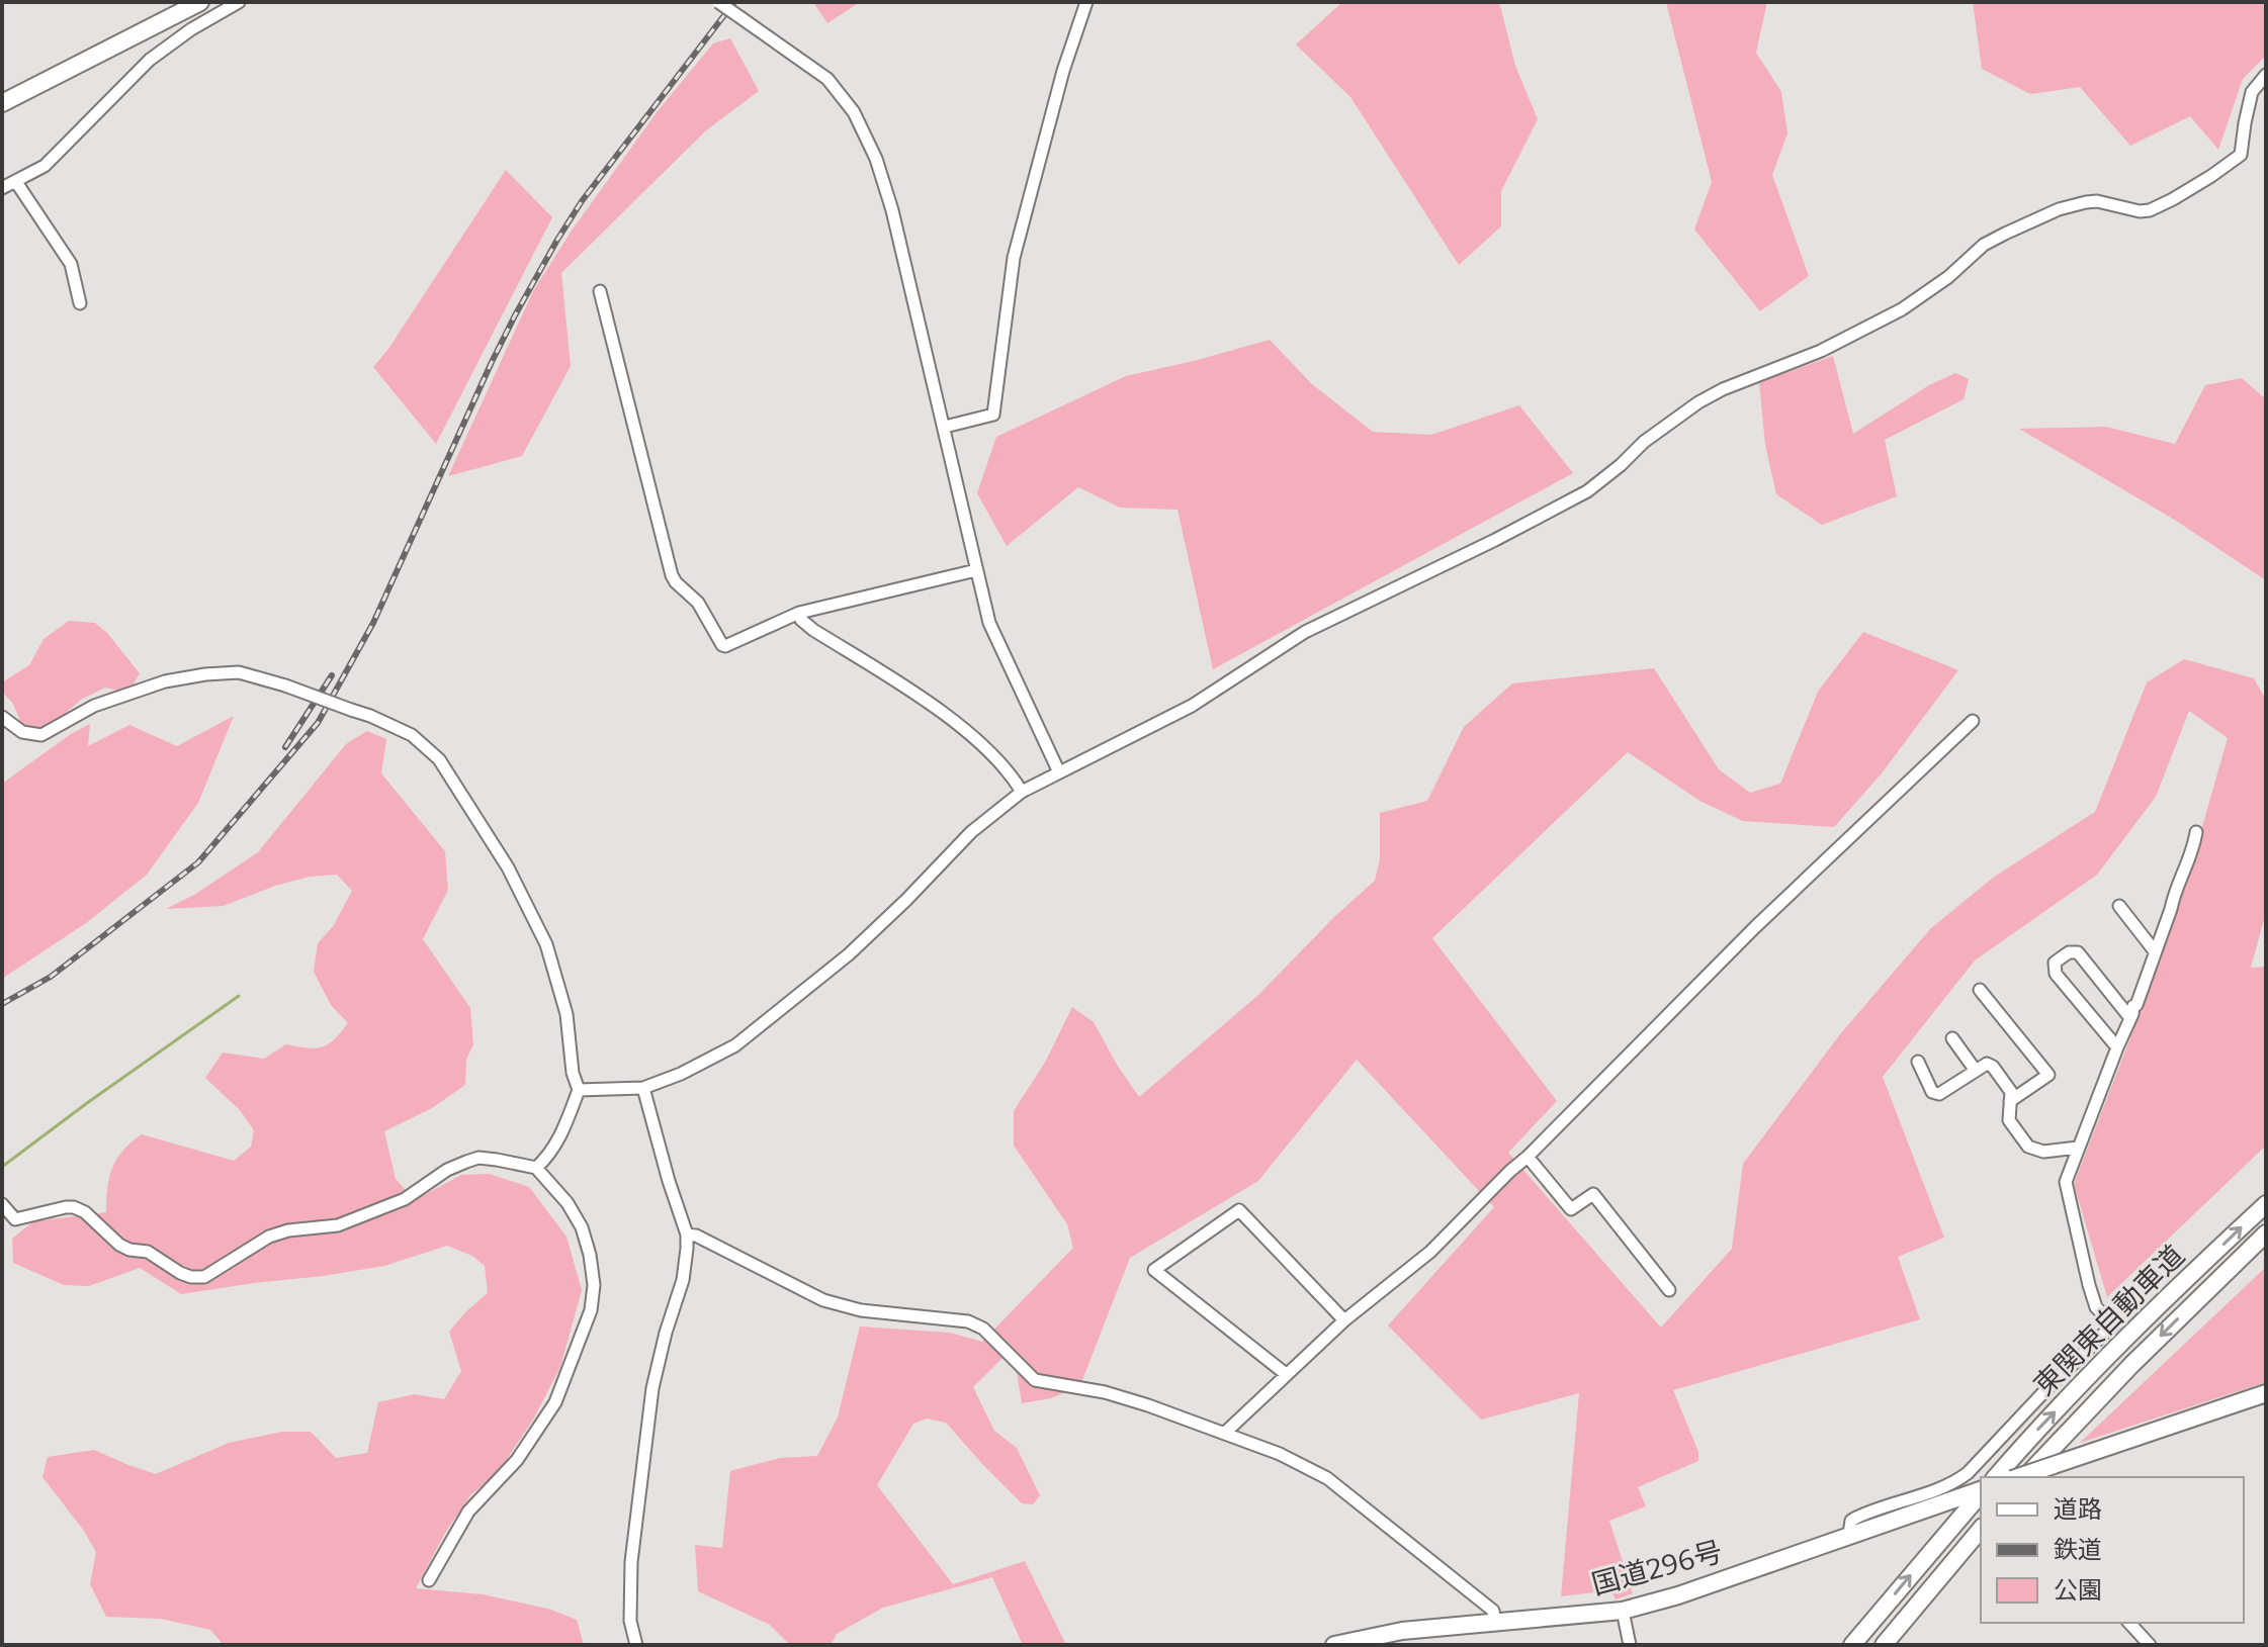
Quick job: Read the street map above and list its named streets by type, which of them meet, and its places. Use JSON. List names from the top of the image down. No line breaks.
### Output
{"streets":{"highway":["東関東自動車道","国道296号"]},"legend":["道路","鉄道","公園"]}
